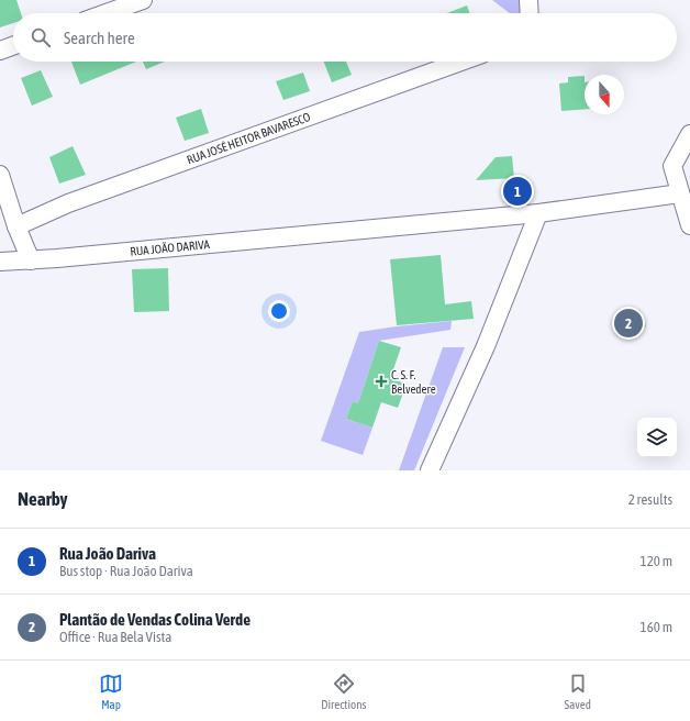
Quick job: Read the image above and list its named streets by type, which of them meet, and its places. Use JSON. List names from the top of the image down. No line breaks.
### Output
{"streets":{"street":["RUA JOSÉ HEITOR BAVARESCO","RUA JOÃO DARIVA"]},"places":{"health":["C. S. F. Belvedere"]},"north":"bottom","page":{"search":"Search here","pins":["1","2"],"heading":["Nearby","2 results"],"list":[{"mark":"1","name":"Rua João Dariva","note":"Bus stop · Rua João Dariva","value":"120 m"},{"mark":"2","name":"Plantão de Vendas Colina Verde","note":"Office · Rua Bela Vista","value":"160 m"}],"nav":["Map","Directions","Saved"]}}
